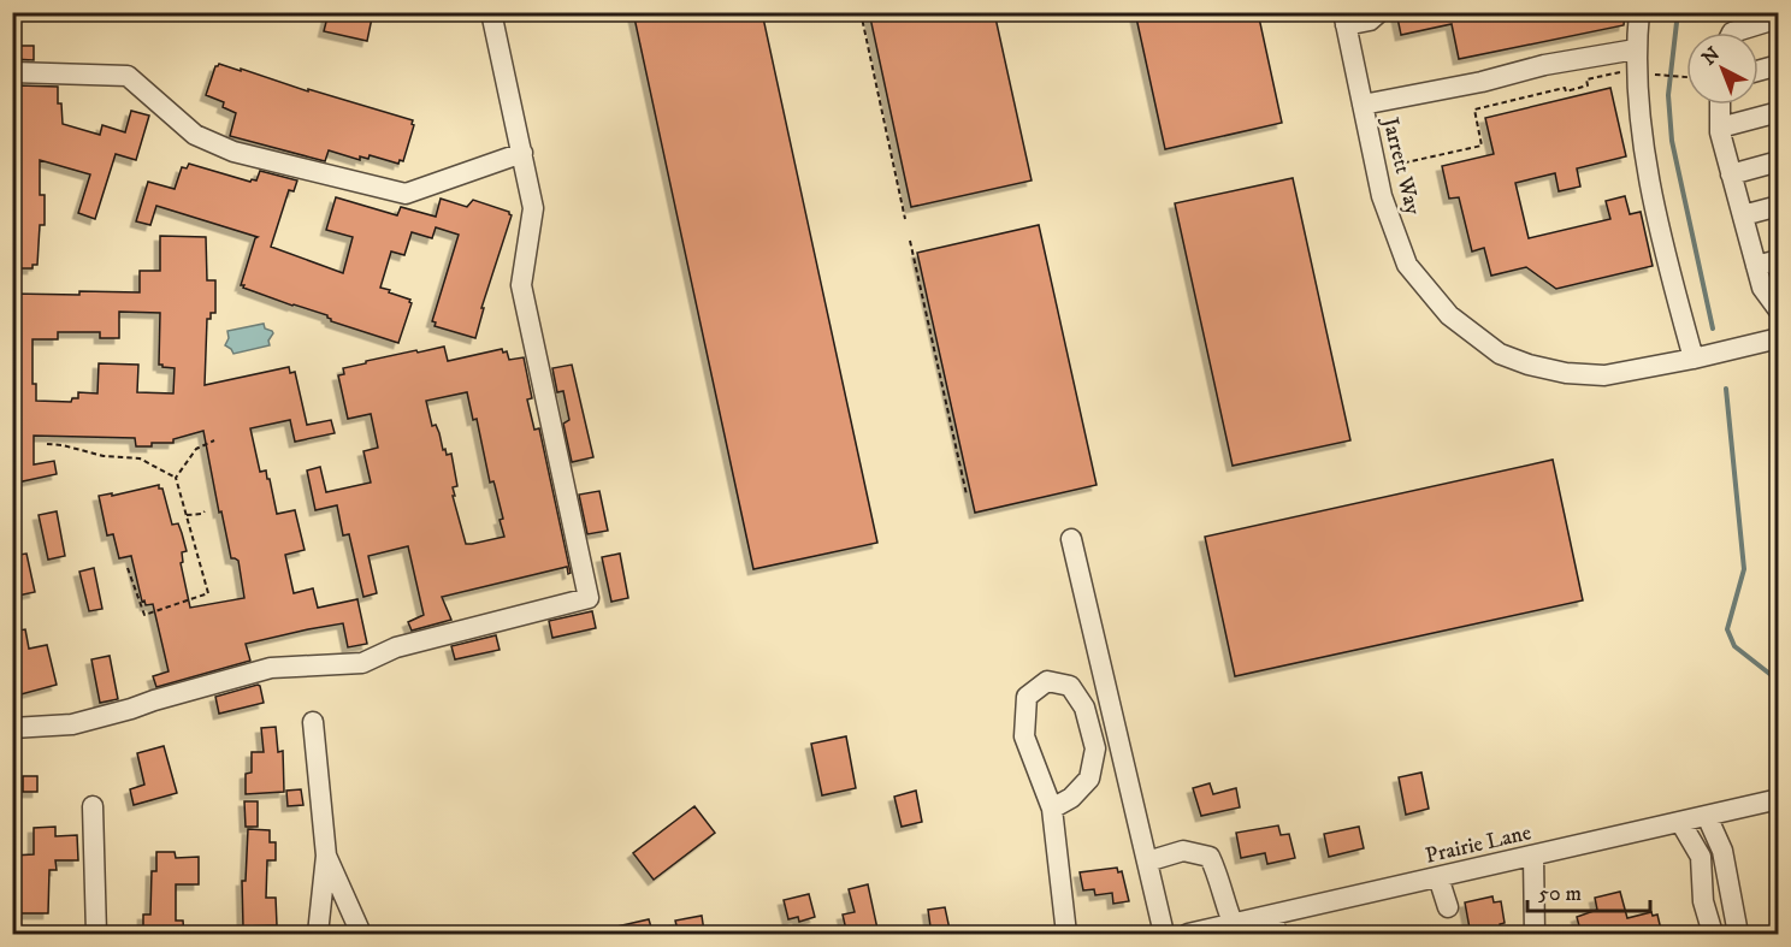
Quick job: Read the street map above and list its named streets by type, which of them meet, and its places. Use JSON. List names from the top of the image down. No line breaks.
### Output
{"streets":{"street":["Jarrett Way","Prairie Lane"]},"scale_bar":"50 m","north":"top left"}
